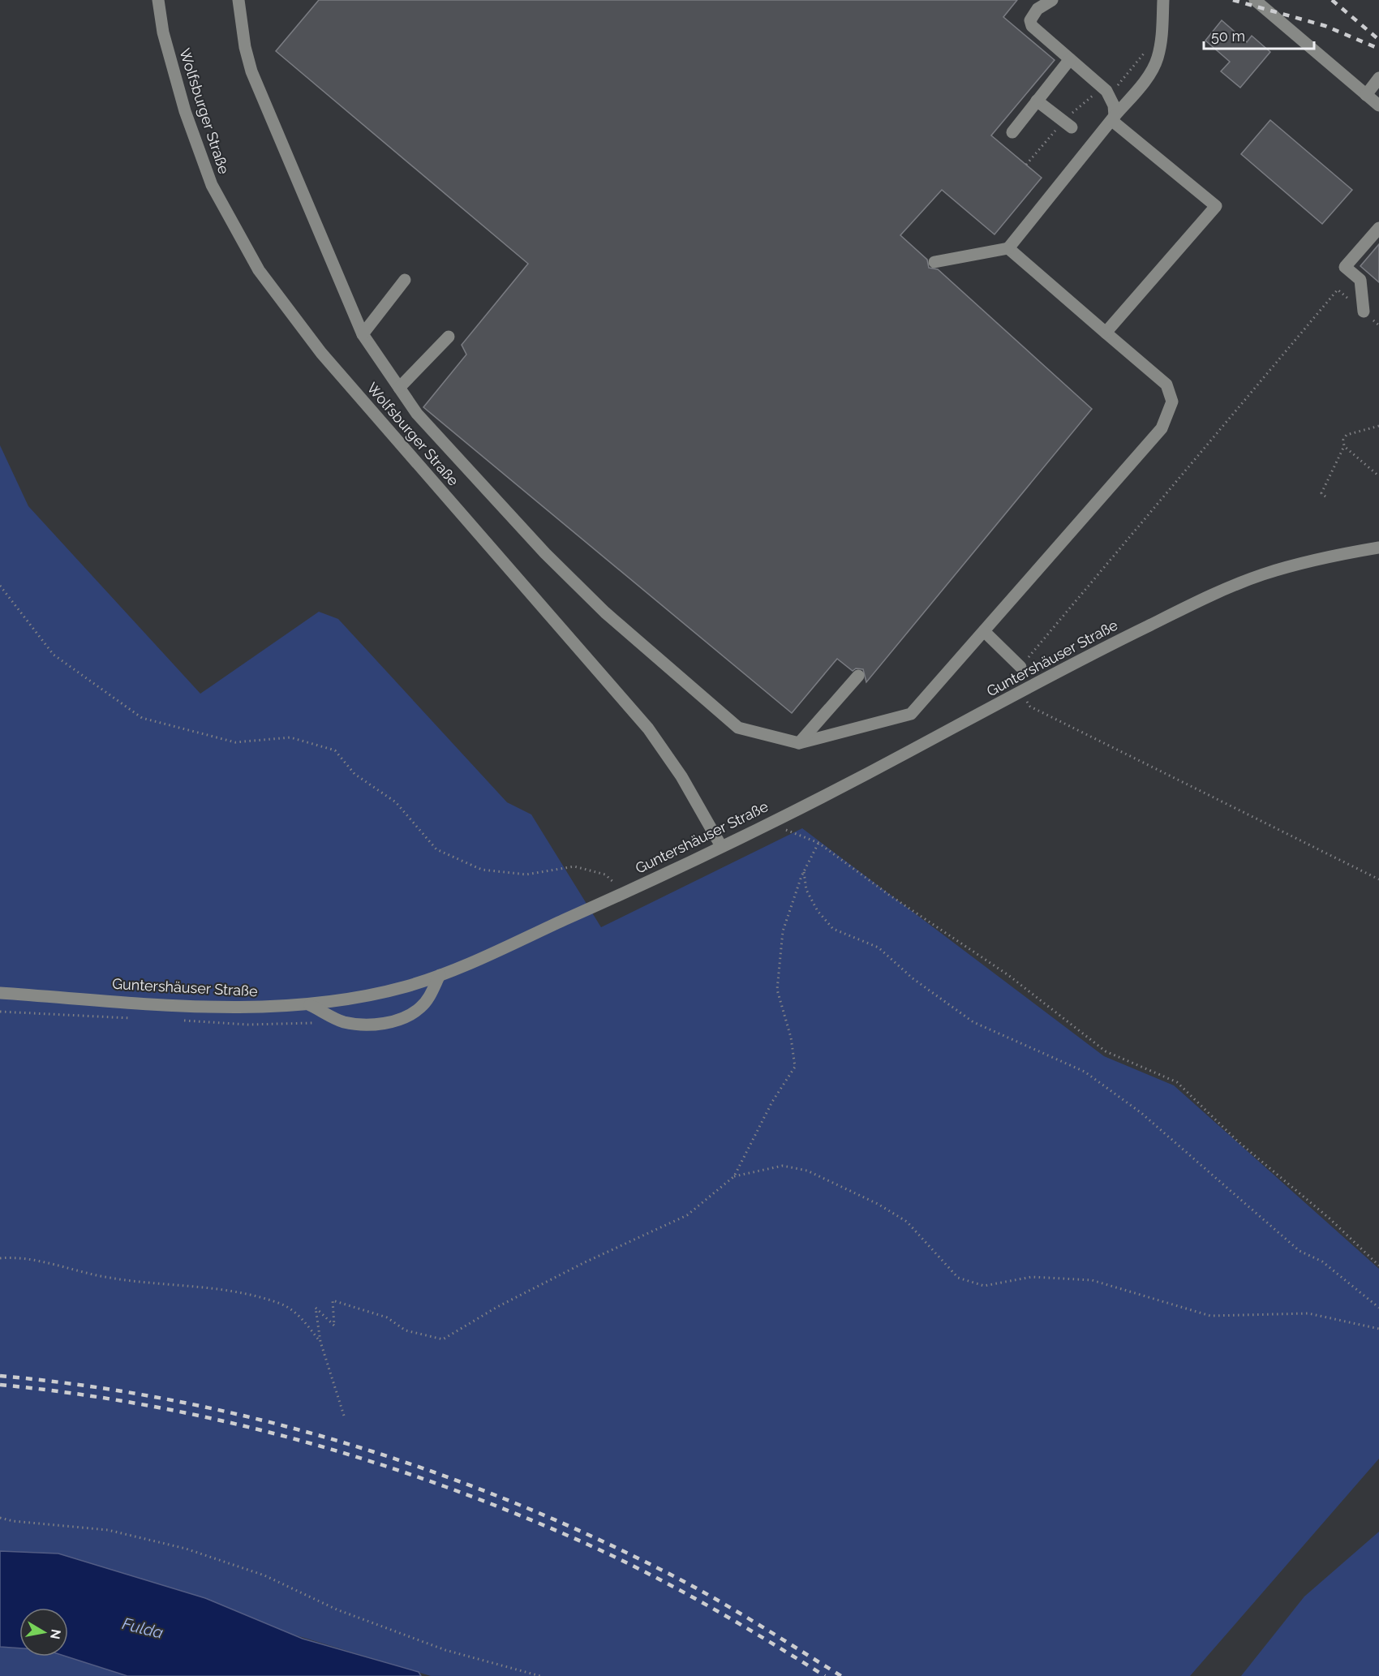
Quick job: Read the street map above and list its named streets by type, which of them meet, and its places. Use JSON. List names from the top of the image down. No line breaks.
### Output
{"streets":{"street":["Wolfsburger Straße","Guntershäuser Straße"]},"crossings":[["Wolfsburger Straße","Guntershäuser Straße"]],"water":["Fulda"],"scale_bar":"50 m","north":"right"}
